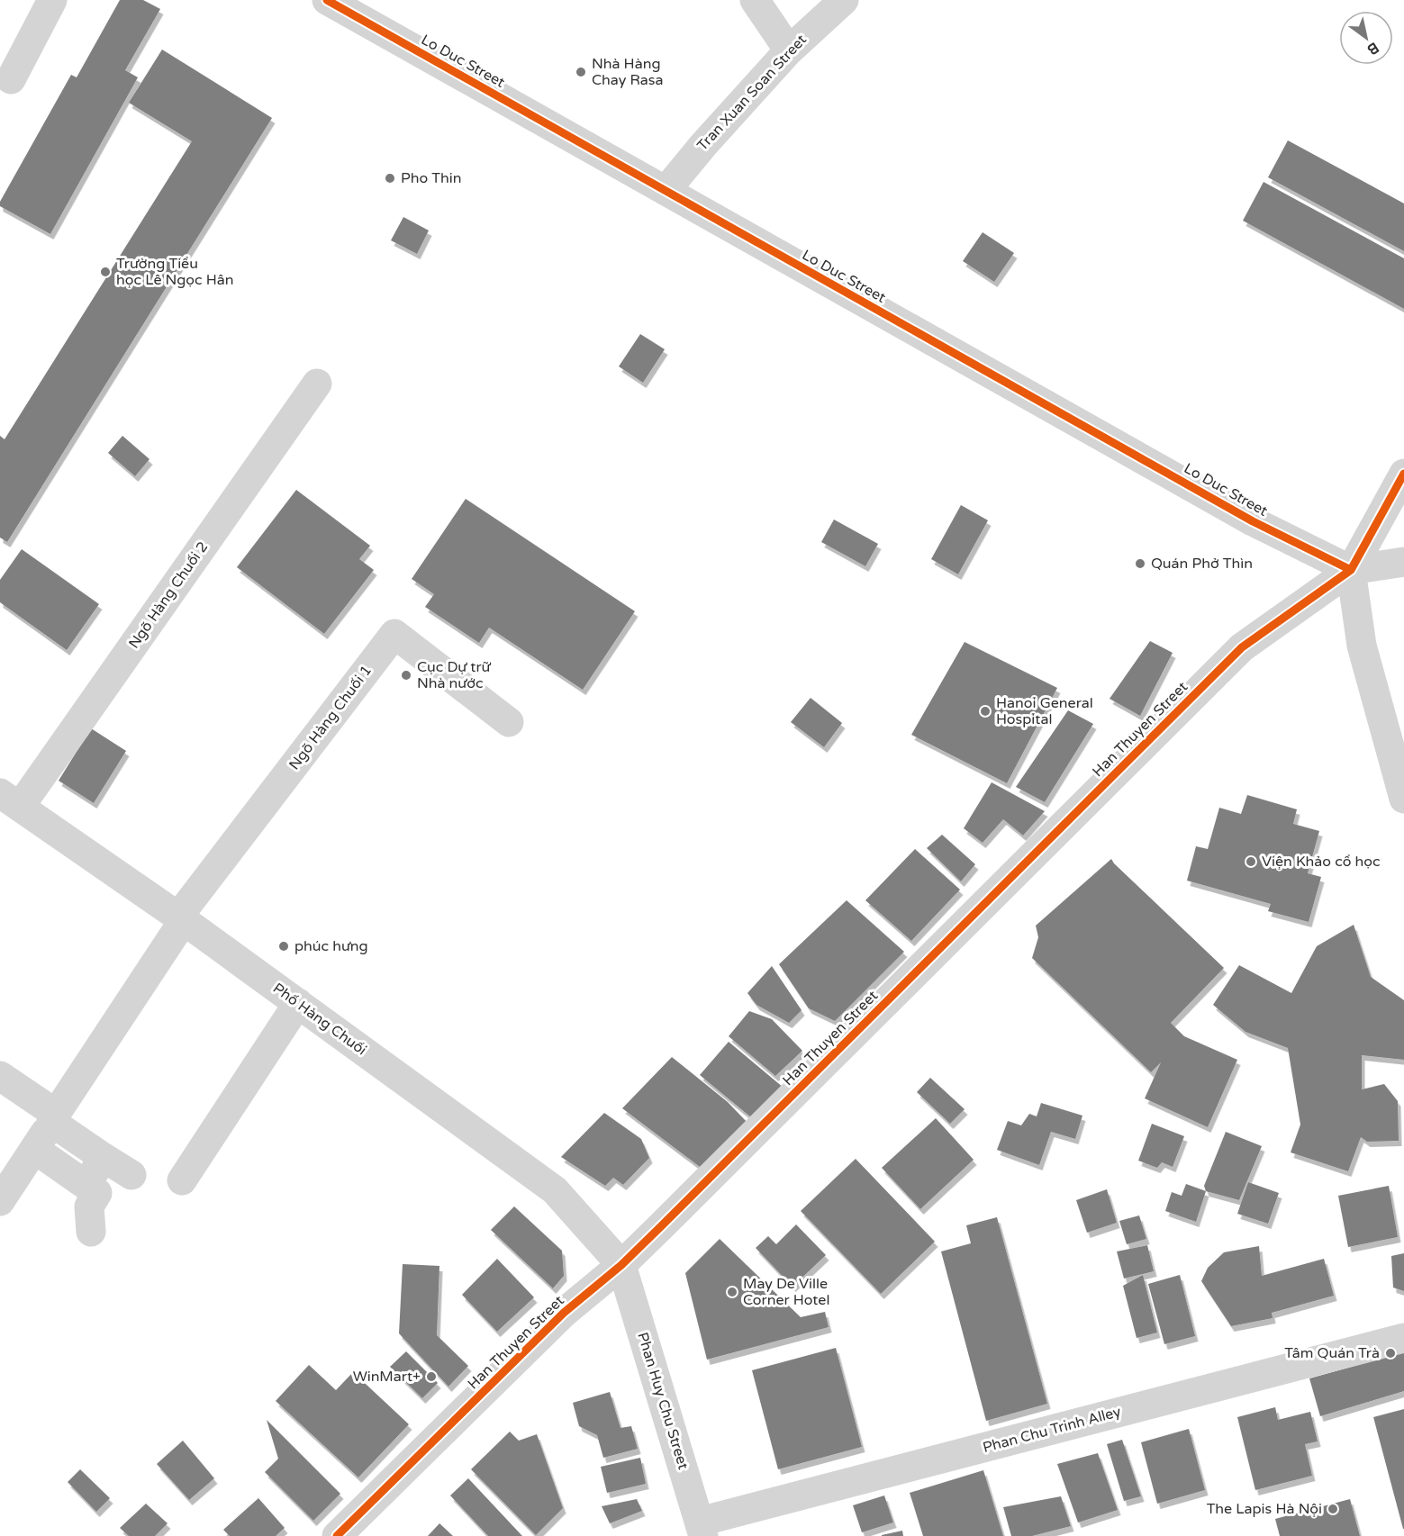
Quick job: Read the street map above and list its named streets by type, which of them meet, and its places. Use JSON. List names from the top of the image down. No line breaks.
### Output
{"streets":{"street":["Lo Duc Street","Tran Xuan Soan Street","Ngõ Hàng Chuối 2","Ngõ Hàng Chuối 1","Han Thuyen Street","Phố Hàng Chuối","Phan Huy Chu Street","Phan Chu Trinh Alley"]},"crossings":[["Lo Duc Street","Tran Xuan Soan Street"],["Lo Duc Street","Han Thuyen Street"],["Ngõ Hàng Chuối 2","Phố Hàng Chuối"],["Ngõ Hàng Chuối 1","Phố Hàng Chuối"],["Han Thuyen Street","Phố Hàng Chuối"],["Han Thuyen Street","Phan Huy Chu Street"],["Phố Hàng Chuối","Phan Huy Chu Street"],["Phan Huy Chu Street","Phan Chu Trinh Alley"]],"places":["Nhà Hàng Chay Rasa","Pho Thin","Trường Tiểu học Lê Ngọc Hân","Quán Phở Thìn","Cục Dự trữ Nhà nước","Hanoi General Hospital","Viện Khảo cổ học","phúc hưng","May De Ville Corner Hotel","Tâm Quán Trà","WinMart+","The Lapis Hà Nội"],"north":"bottom right"}
